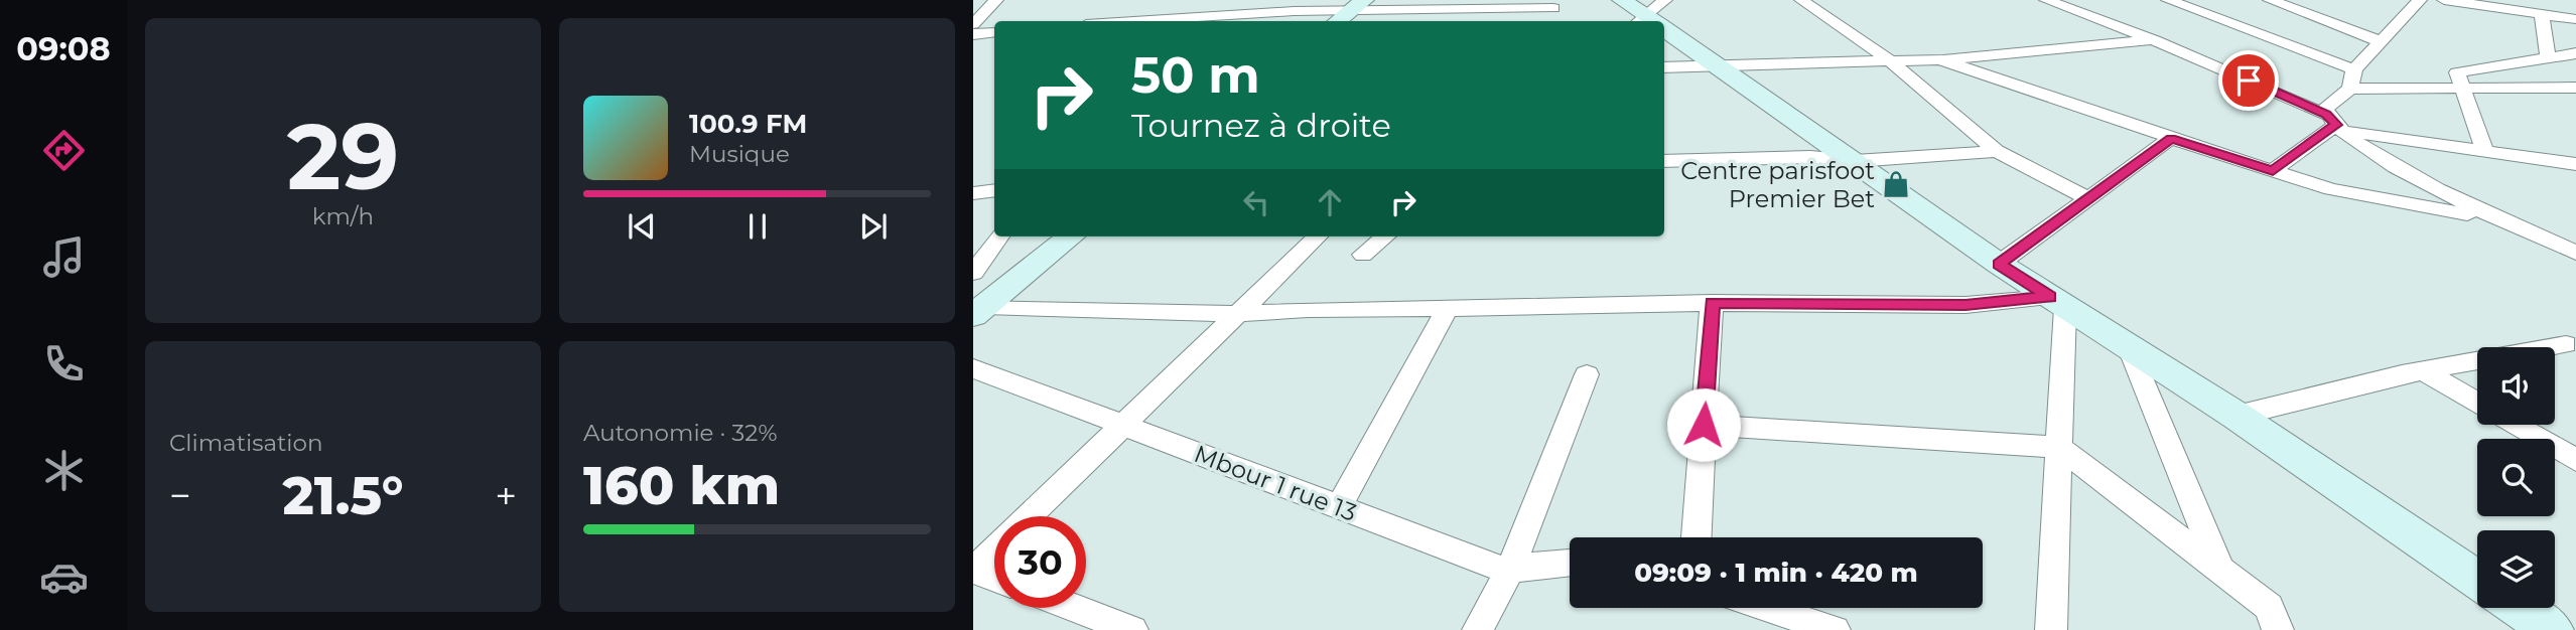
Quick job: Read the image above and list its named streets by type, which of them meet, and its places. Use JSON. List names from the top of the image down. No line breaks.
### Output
{"streets":{"street":["Mbour 1 rue 13"]},"places":{"shop":["Centre parisfoot Premier Bet"]},"page":{"tabs":"09:08","tile":[["29","km/h"],"Climatisation",["Autonomie · 32%","160 km"]],"turn":["50 m","Tournez à droite"],"song":["100.9 FM","Musique"],"heat":["−","21.5°","+"],"limit":"30","trip":"09:09 · 1 min · 420 m"}}
